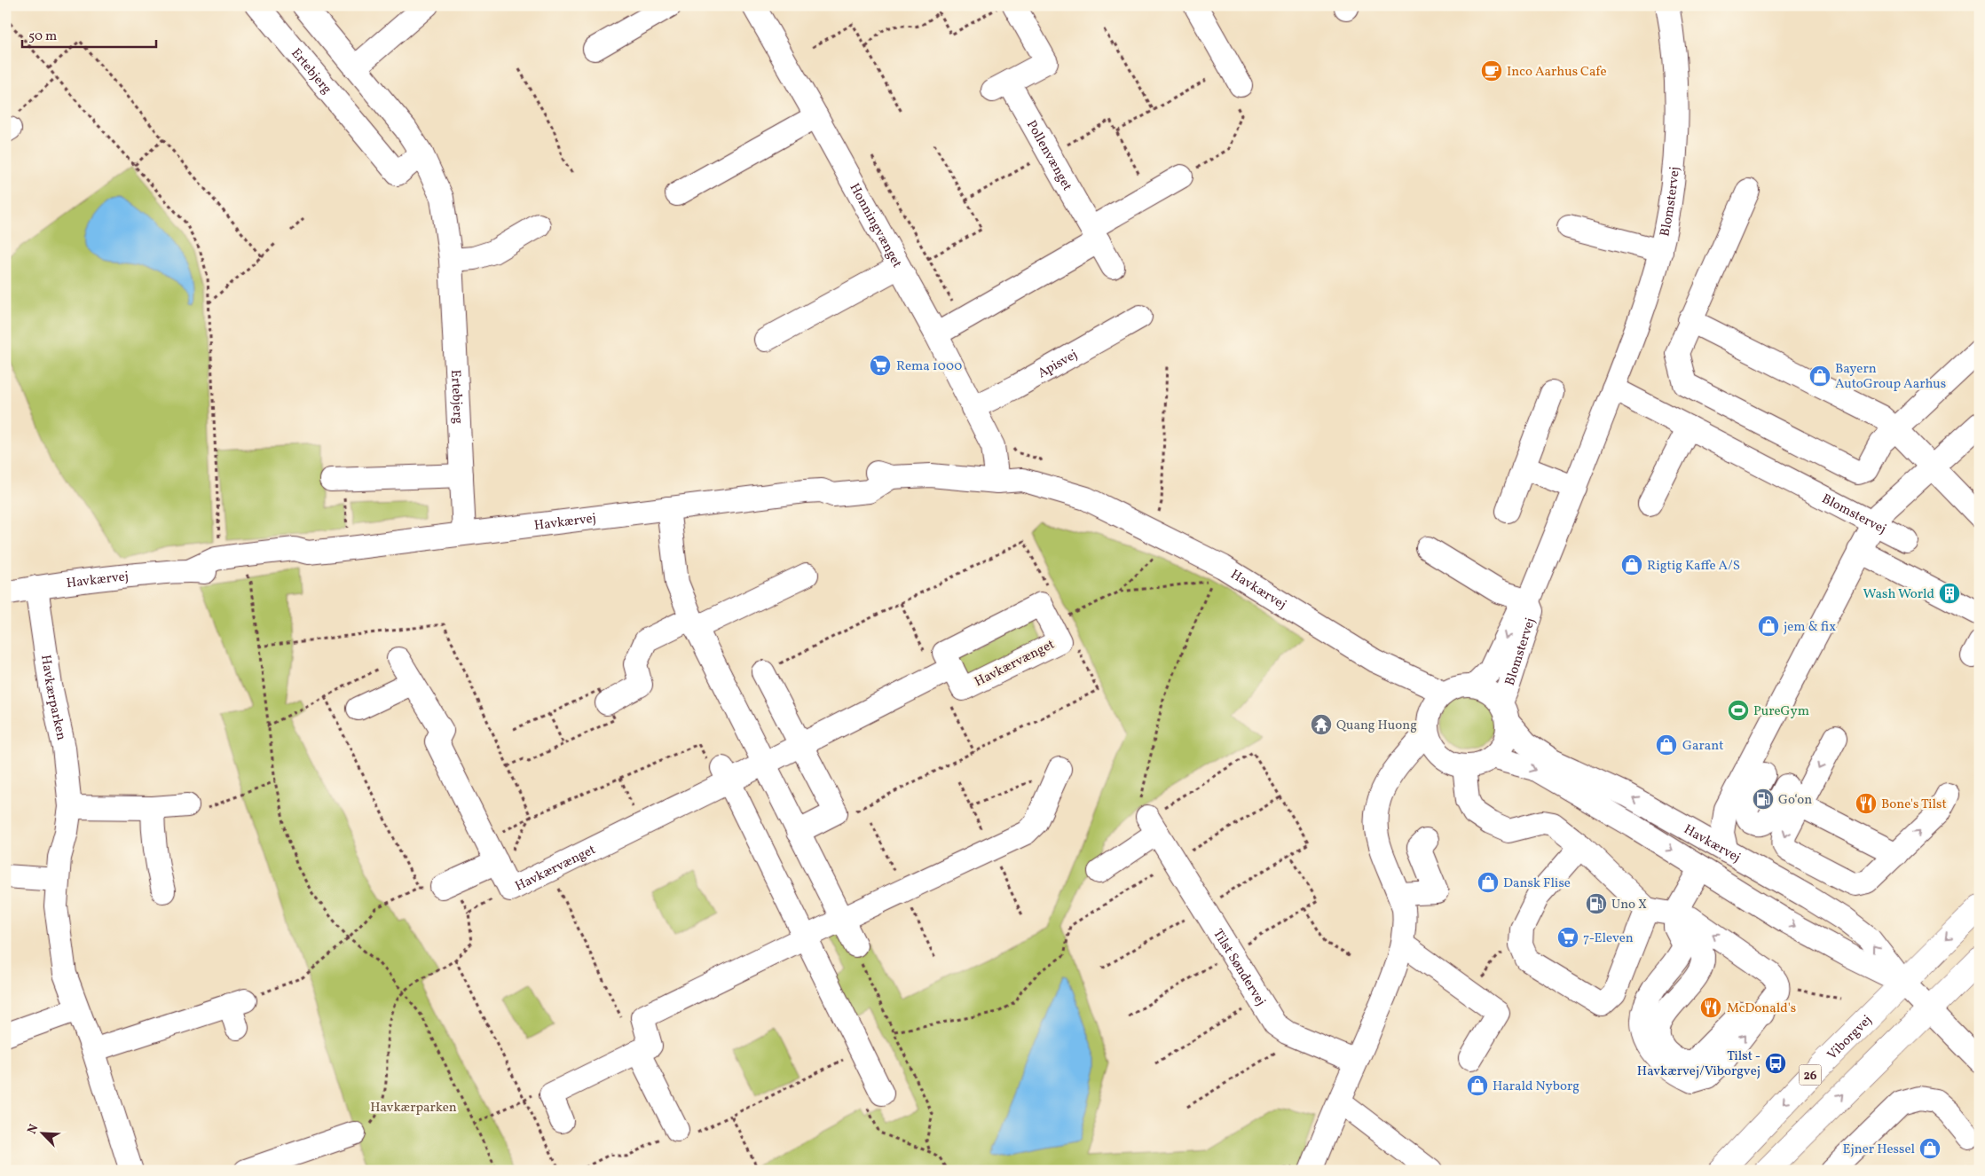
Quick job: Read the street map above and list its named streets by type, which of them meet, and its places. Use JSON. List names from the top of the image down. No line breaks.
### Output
{"streets":{"main road":["Viborgvej","26"],"street":["Ertebjerg","Pollenvænget","Blomstervej","Honningvænget","Apisvej","Havkærvej","Havkærvænget","Havkærparken","Tilst Søndervej"]},"crossings":[["Ertebjerg","Havkærvej"],["Blomstervej","Havkærvej"],["Honningvænget","Apisvej"],["Honningvænget","Havkærvej"],["Havkærvej","Havkærparken"],["Havkærvej","Viborgvej"]],"parks":["Havkærparken"],"places":{"cafe":["Inco Aarhus Cafe"],"supermarket":["Rema 1000","7-Eleven"],"shop":["Bayern AutoGroup Aarhus","Rigtig Kaffe A/S","jem & fix","Garant","Dansk Flise","Harald Nyborg","Ejner Hessel"],"building":["Wash World"],"sports":["PureGym"],"temple":["Quang Huong"],"fuel station":["Go‘on","Uno X"],"restaurant":["Bone's Tilst","McDonald's"],"bus stop":["Tilst - Havkærvej/Viborgvej"]},"scale_bar":"50 m","north":"top left"}
